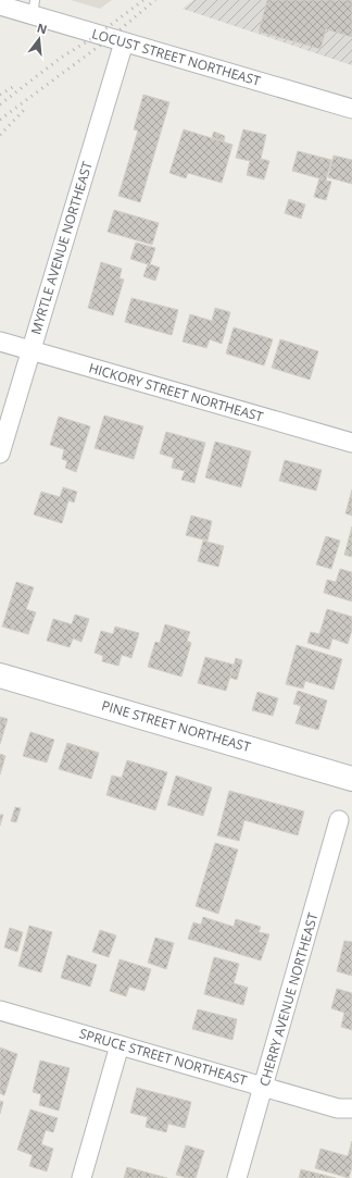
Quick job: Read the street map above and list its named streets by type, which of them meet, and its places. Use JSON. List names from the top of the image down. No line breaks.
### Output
{"streets":{"main road":["PINE STREET NORTHEAST"],"street":["LOCUST STREET NORTHEAST","MYRTLE AVENUE NORTHEAST","HICKORY STREET NORTHEAST","CHERRY AVENUE NORTHEAST","SPRUCE STREET NORTHEAST"]},"crossings":[["LOCUST STREET NORTHEAST","MYRTLE AVENUE NORTHEAST"],["MYRTLE AVENUE NORTHEAST","HICKORY STREET NORTHEAST"],["CHERRY AVENUE NORTHEAST","SPRUCE STREET NORTHEAST"]],"north":"top"}
